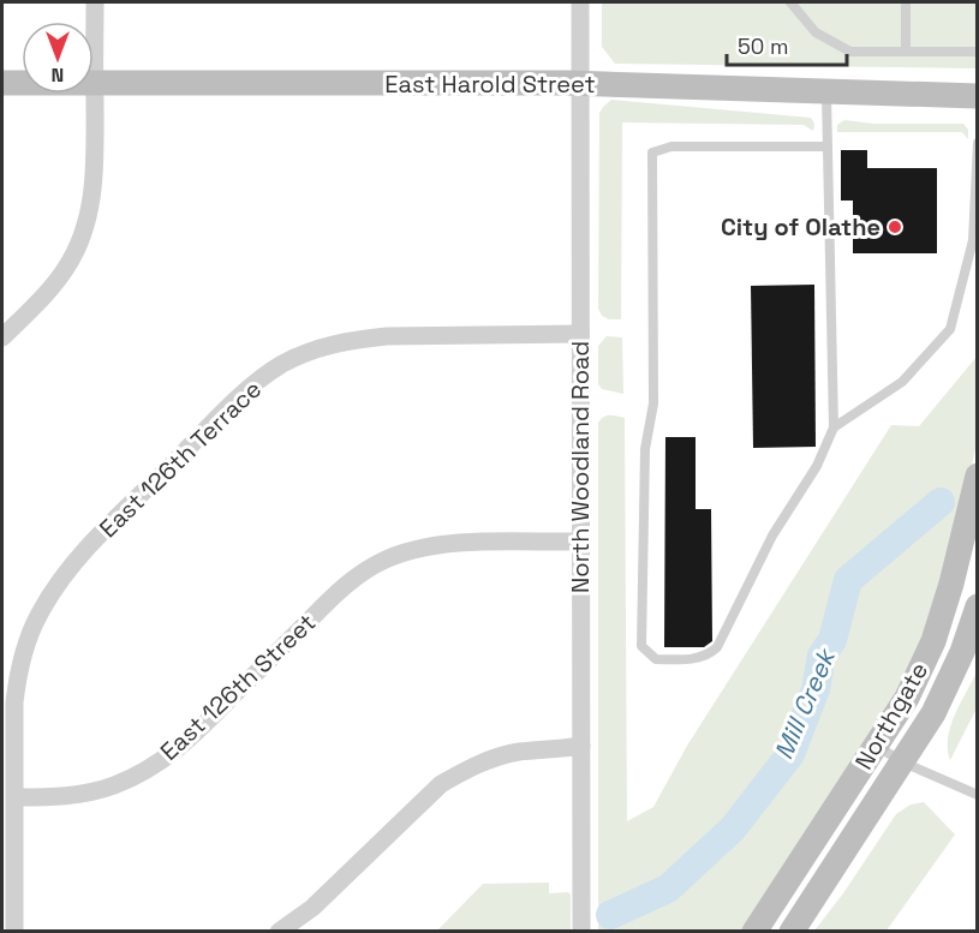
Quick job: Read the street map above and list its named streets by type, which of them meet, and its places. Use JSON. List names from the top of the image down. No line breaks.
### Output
{"streets":{"main road":["East Harold Street","Northgate"],"street":["East 126th Terrace","North Woodland Road","East 126th Street"]},"crossings":[["East Harold Street","North Woodland Road"],["East 126th Terrace","North Woodland Road"],["East 126th Terrace","East 126th Street"],["North Woodland Road","East 126th Street"]],"water":["Mill Creek"],"places":["City of Olathe"],"scale_bar":"50 m","north":"bottom"}
